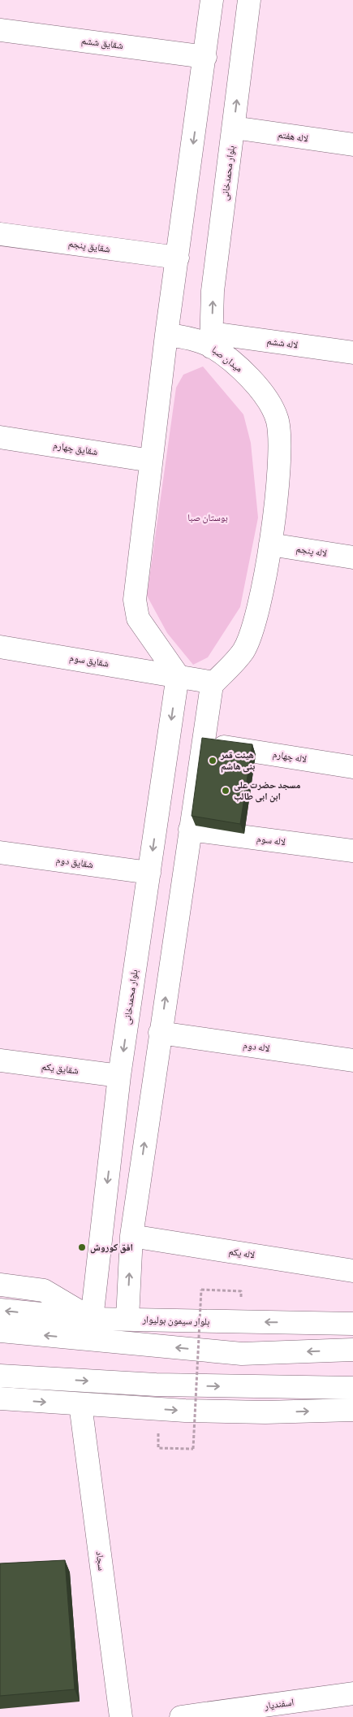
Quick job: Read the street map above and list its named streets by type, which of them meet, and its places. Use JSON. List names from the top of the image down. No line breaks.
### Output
{"streets":{"street":["شقایق ششم","لاله هفتم","بلوار محمدخانی","شقایق پنجم","لاله ششم","میدان صبا","شقایق چهارم","لاله پنجم","شقایق سوم","لاله چهارم","لاله سوم","شقایق دوم","لاله دوم","شقایق یکم","لاله یکم","بلوار سیمون بولیوار","سجاد","اسفندیار"]},"crossings":[["لاله هفتم","بلوار محمدخانی"],["بلوار محمدخانی","لاله ششم"],["بلوار محمدخانی","میدان صبا"],["بلوار محمدخانی","شقایق سوم"],["بلوار محمدخانی","شقایق دوم"],["بلوار محمدخانی","شقایق یکم"],["بلوار محمدخانی","بلوار سیمون بولیوار"],["لاله ششم","میدان صبا"],["میدان صبا","لاله پنجم"]],"parks":["بوستان صبا"],"places":["هیئت قمر بنی هاشم","مسجد حضرت علی ابن ابی طالب","افق کوروش"]}
